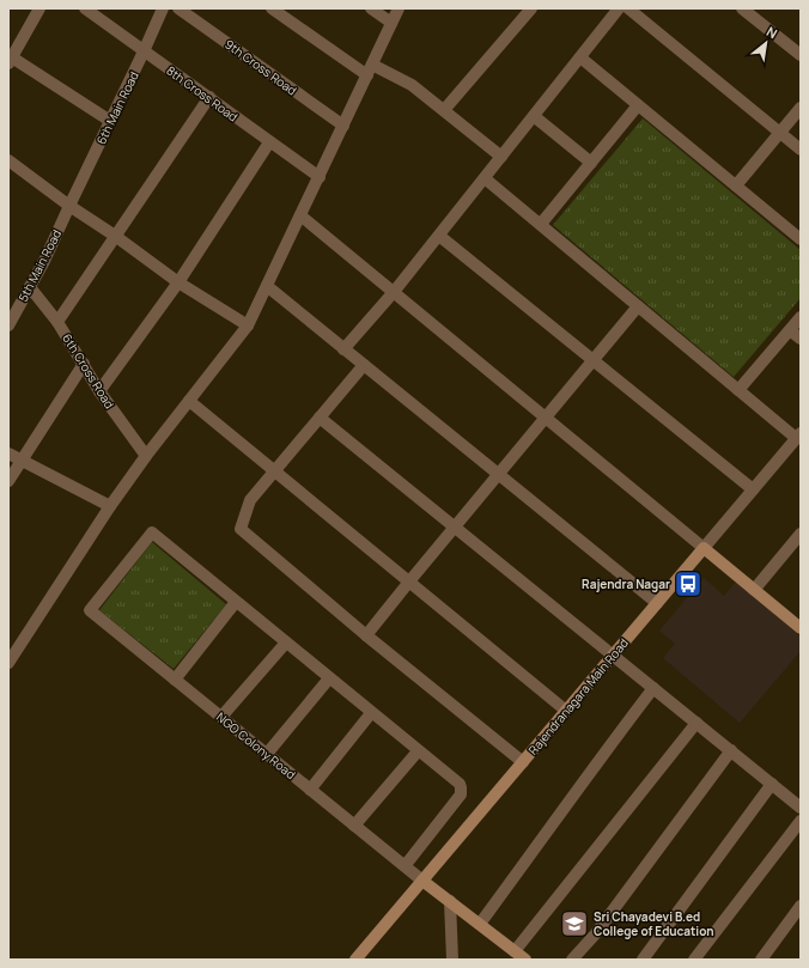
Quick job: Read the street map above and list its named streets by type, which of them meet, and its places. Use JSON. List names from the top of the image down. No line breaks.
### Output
{"streets":{"street":["9th Cross Road","8th Cross Road","6th Main Road","5th Main Road","6th Cross Road","Rajendranagara Main Road","NGO Colony Road"]},"crossings":[["8th Cross Road","6th Main Road"],["6th Main Road","5th Main Road"],["5th Main Road","6th Cross Road"],["Rajendranagara Main Road","NGO Colony Road"]],"places":{"bus stop":["Rajendra Nagar"],"school or university":["Sri Chayadevi B.ed College of Education"]},"north":"top right"}
